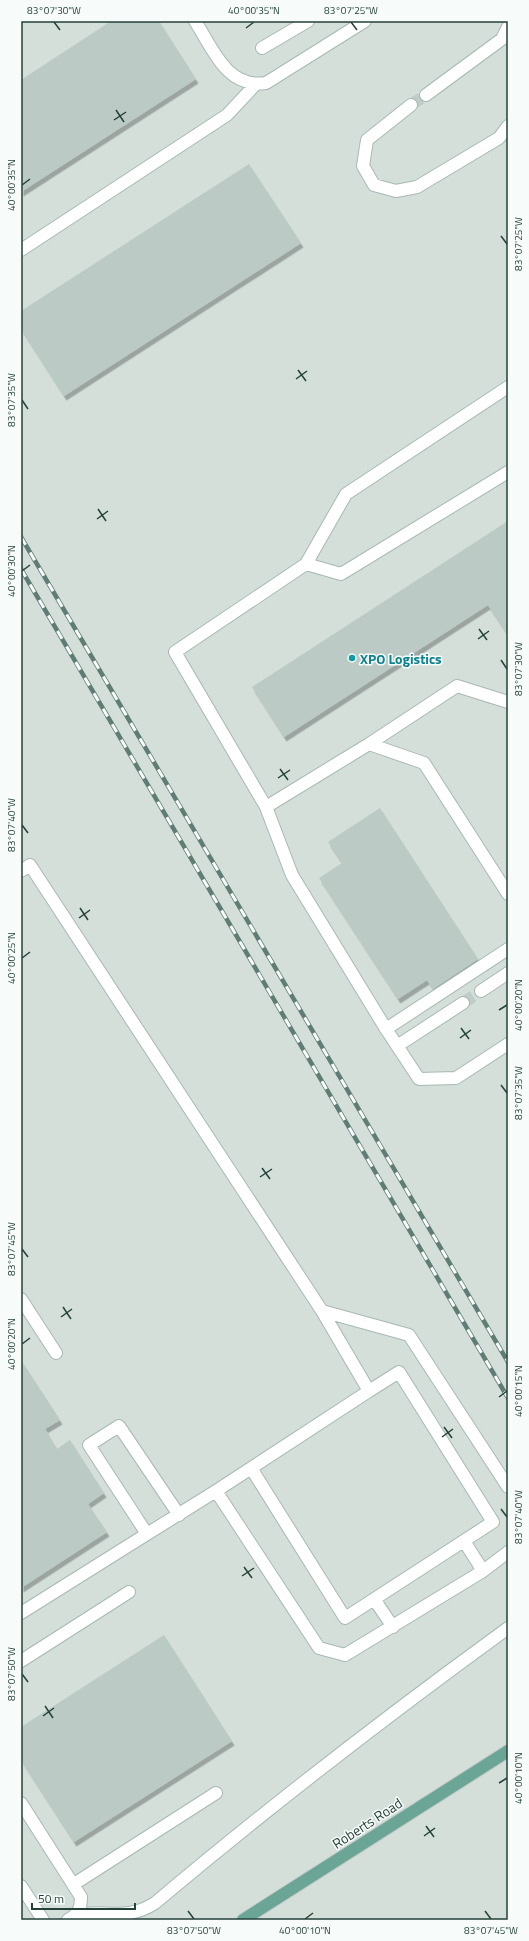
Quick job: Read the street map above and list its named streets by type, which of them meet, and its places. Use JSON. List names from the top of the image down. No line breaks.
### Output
{"streets":{"main road":["Roberts Road"]},"places":["XPO Logistics"],"scale_bar":"50 m","coordinates":["83°07'30\"W","40°00'35\"N","83°07'25\"W","83°07'35\"W","40°00'30\"N","83°07'40\"W","40°00'25\"N","40°00'20\"N","83°07'45\"W","40°00'15\"N","83°07'50\"W","40°00'10\"N"]}
